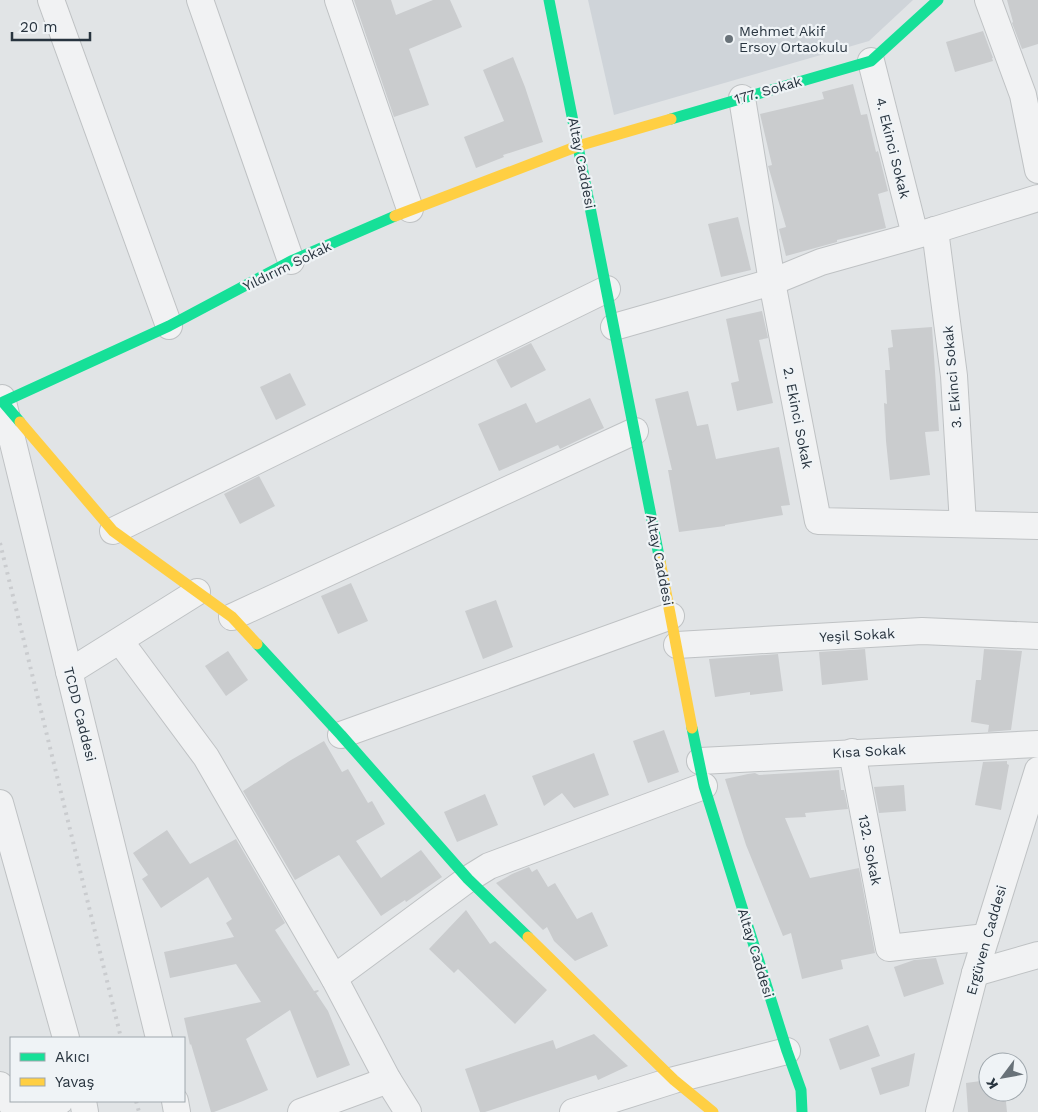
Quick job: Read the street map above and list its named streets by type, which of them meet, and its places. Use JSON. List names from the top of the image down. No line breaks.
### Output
{"streets":{"street":["177. Sokak","4. Ekinci Sokak","Altay Caddesi","Yıldırım Sokak","3. Ekinci Sokak","2. Ekinci Sokak","Yeşil Sokak","TCDD Caddesi","Kısa Sokak","132. Sokak","Ergüven Caddesi"]},"crossings":[["177. Sokak","4. Ekinci Sokak"],["177. Sokak","Altay Caddesi"],["177. Sokak","Yıldırım Sokak"],["177. Sokak","2. Ekinci Sokak"],["4. Ekinci Sokak","3. Ekinci Sokak"],["Altay Caddesi","Yıldırım Sokak"],["Altay Caddesi","Yeşil Sokak"],["Altay Caddesi","Kısa Sokak"],["Yıldırım Sokak","TCDD Caddesi"],["3. Ekinci Sokak","2. Ekinci Sokak"],["Kısa Sokak","132. Sokak"],["132. Sokak","Ergüven Caddesi"]],"places":["Mehmet Akif Ersoy Ortaokulu"],"legend":["Akıcı","Yavaş"],"scale_bar":"20 m","north":"bottom left"}
